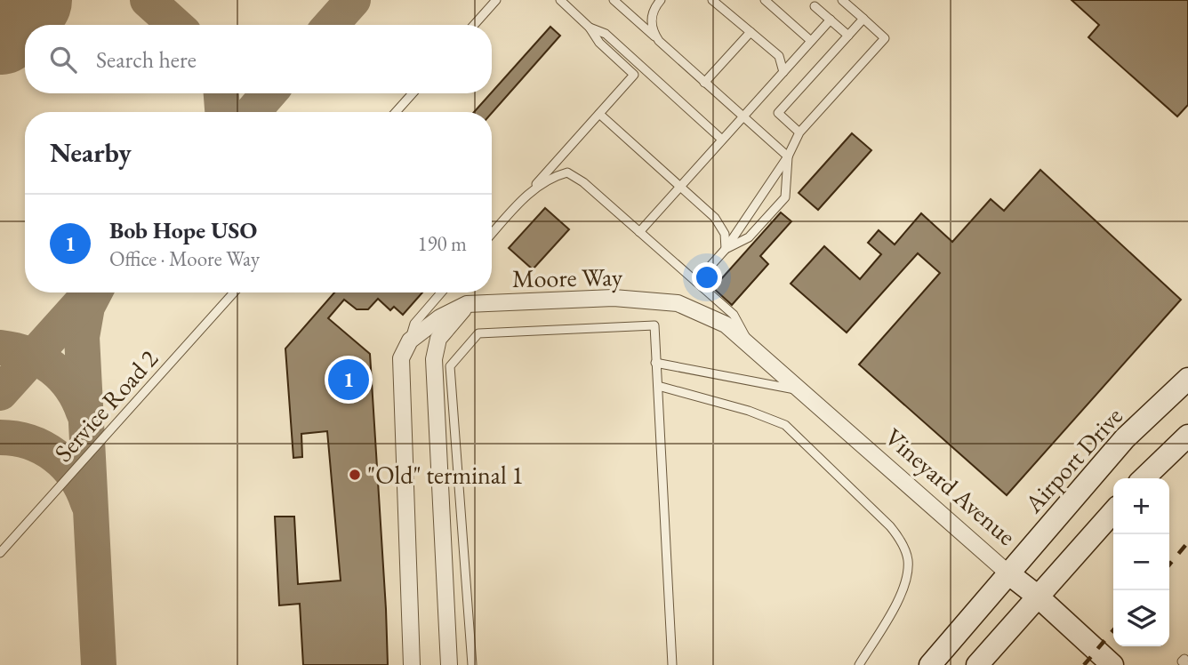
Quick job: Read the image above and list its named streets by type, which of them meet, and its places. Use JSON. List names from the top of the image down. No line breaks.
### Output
{"streets":{"main road":["Airport Drive","Vineyard Avenue"],"street":["Moore Way"],"lane":["Service Road 2"]},"crossings":[["Moore Way","Vineyard Avenue"],["Airport Drive","Vineyard Avenue"]],"places":["\"Old\" terminal 1"],"page":{"search":"Search here","heading":"Nearby","list":[{"mark":"1","name":"Bob Hope USO","note":"Office · Moore Way","value":"190 m"}],"pins":"1","map_buttons":["+","−"]}}
